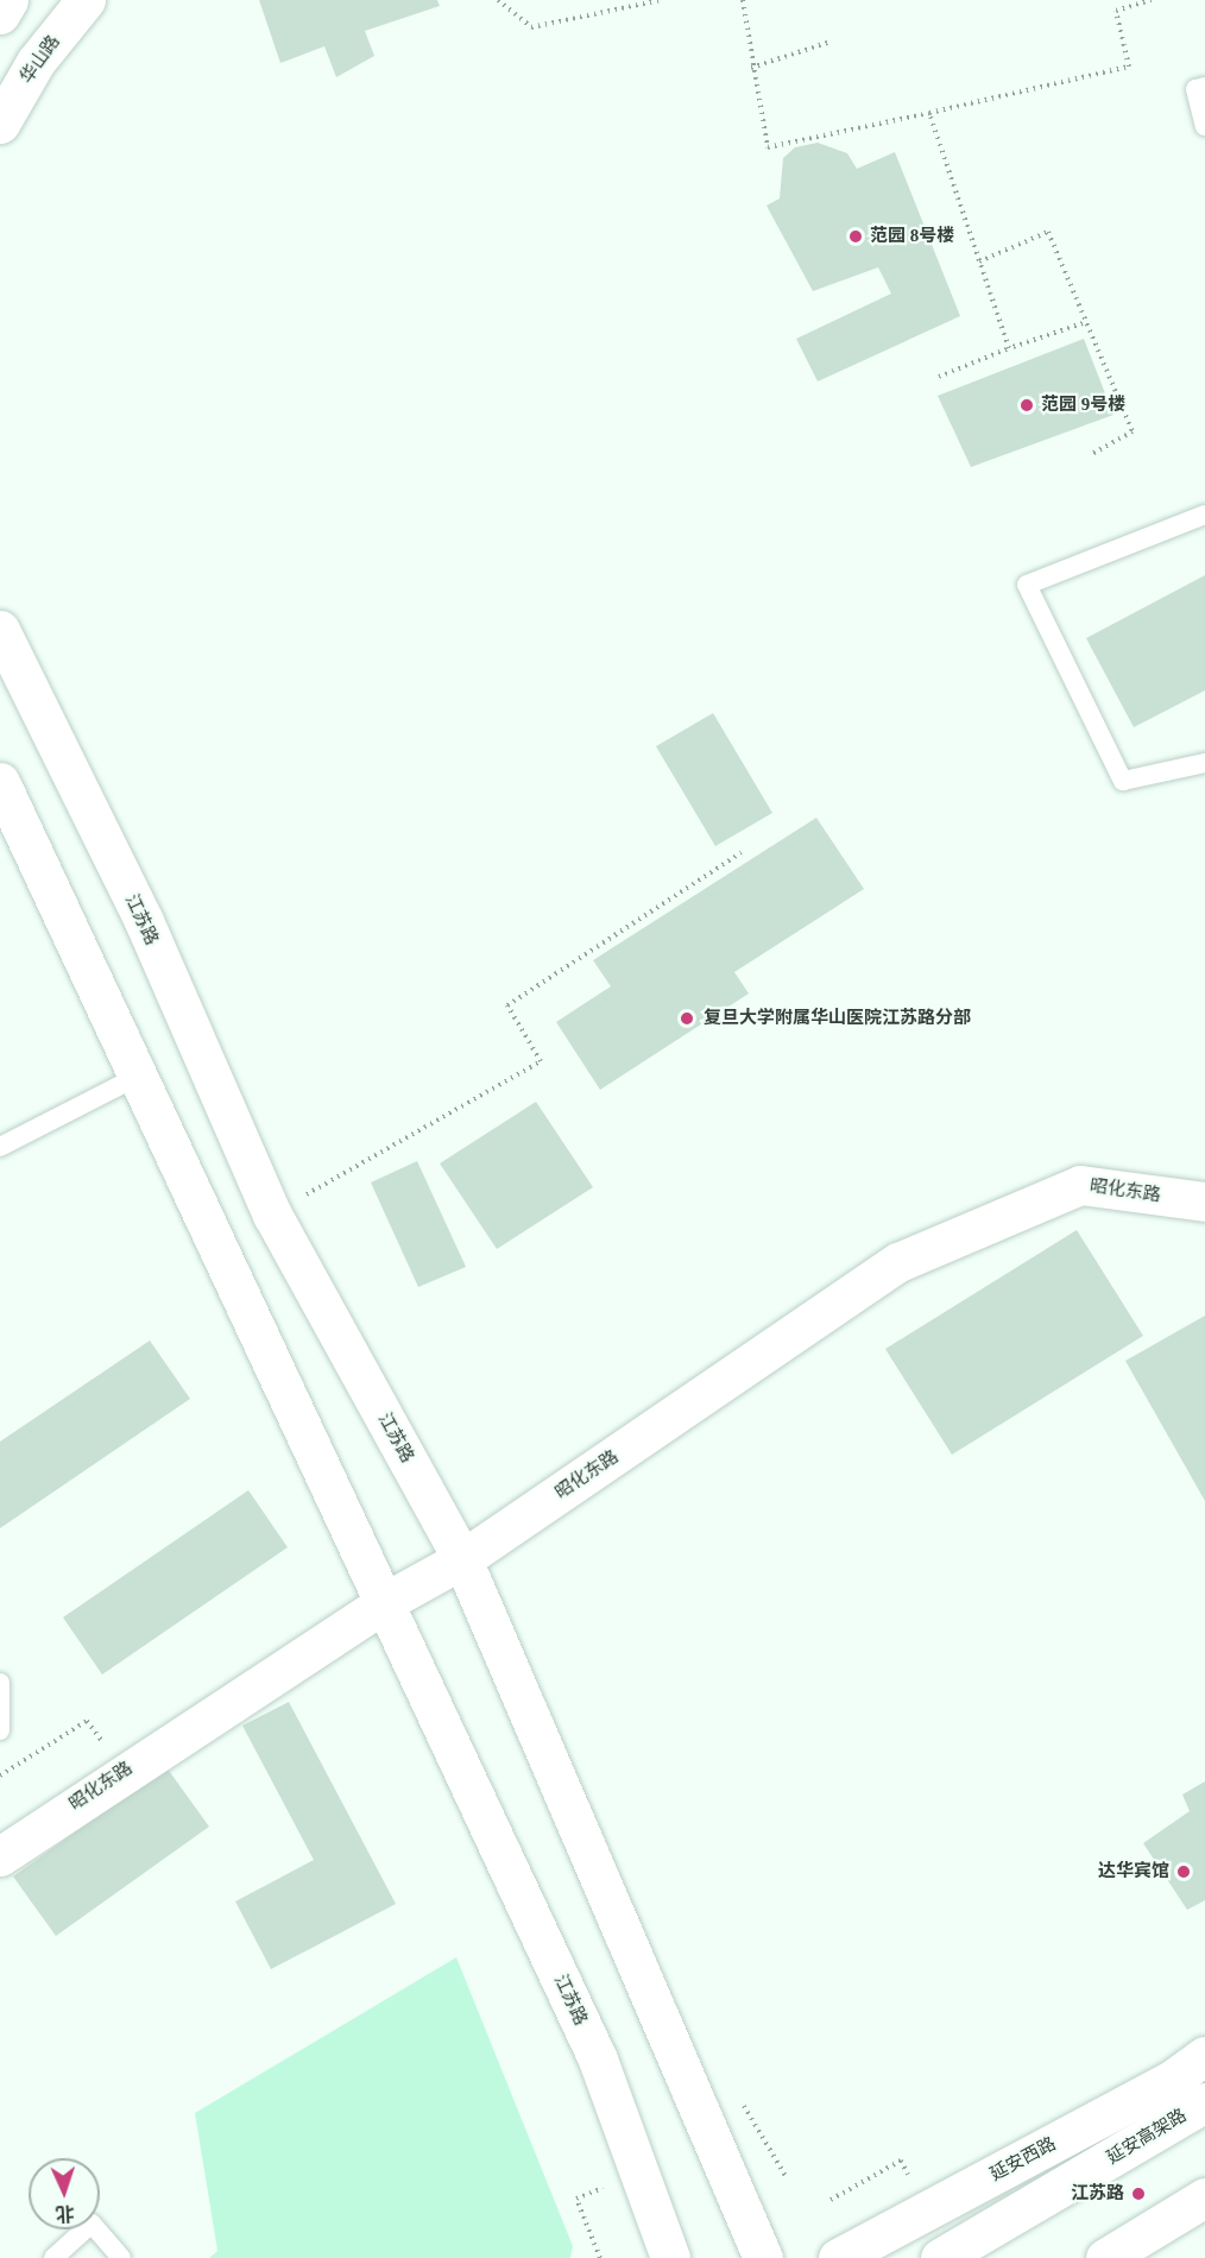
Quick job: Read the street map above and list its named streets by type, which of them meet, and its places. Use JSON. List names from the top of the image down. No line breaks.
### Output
{"streets":{"main road":["华山路","江苏路","昭化东路","延安高架路","延安西路"]},"crossings":[["江苏路","昭化东路"]],"places":["范园 8号楼","范园 9号楼","复旦大学附属华山医院江苏路分部","达华宾馆","江苏路"],"north":"bottom"}
